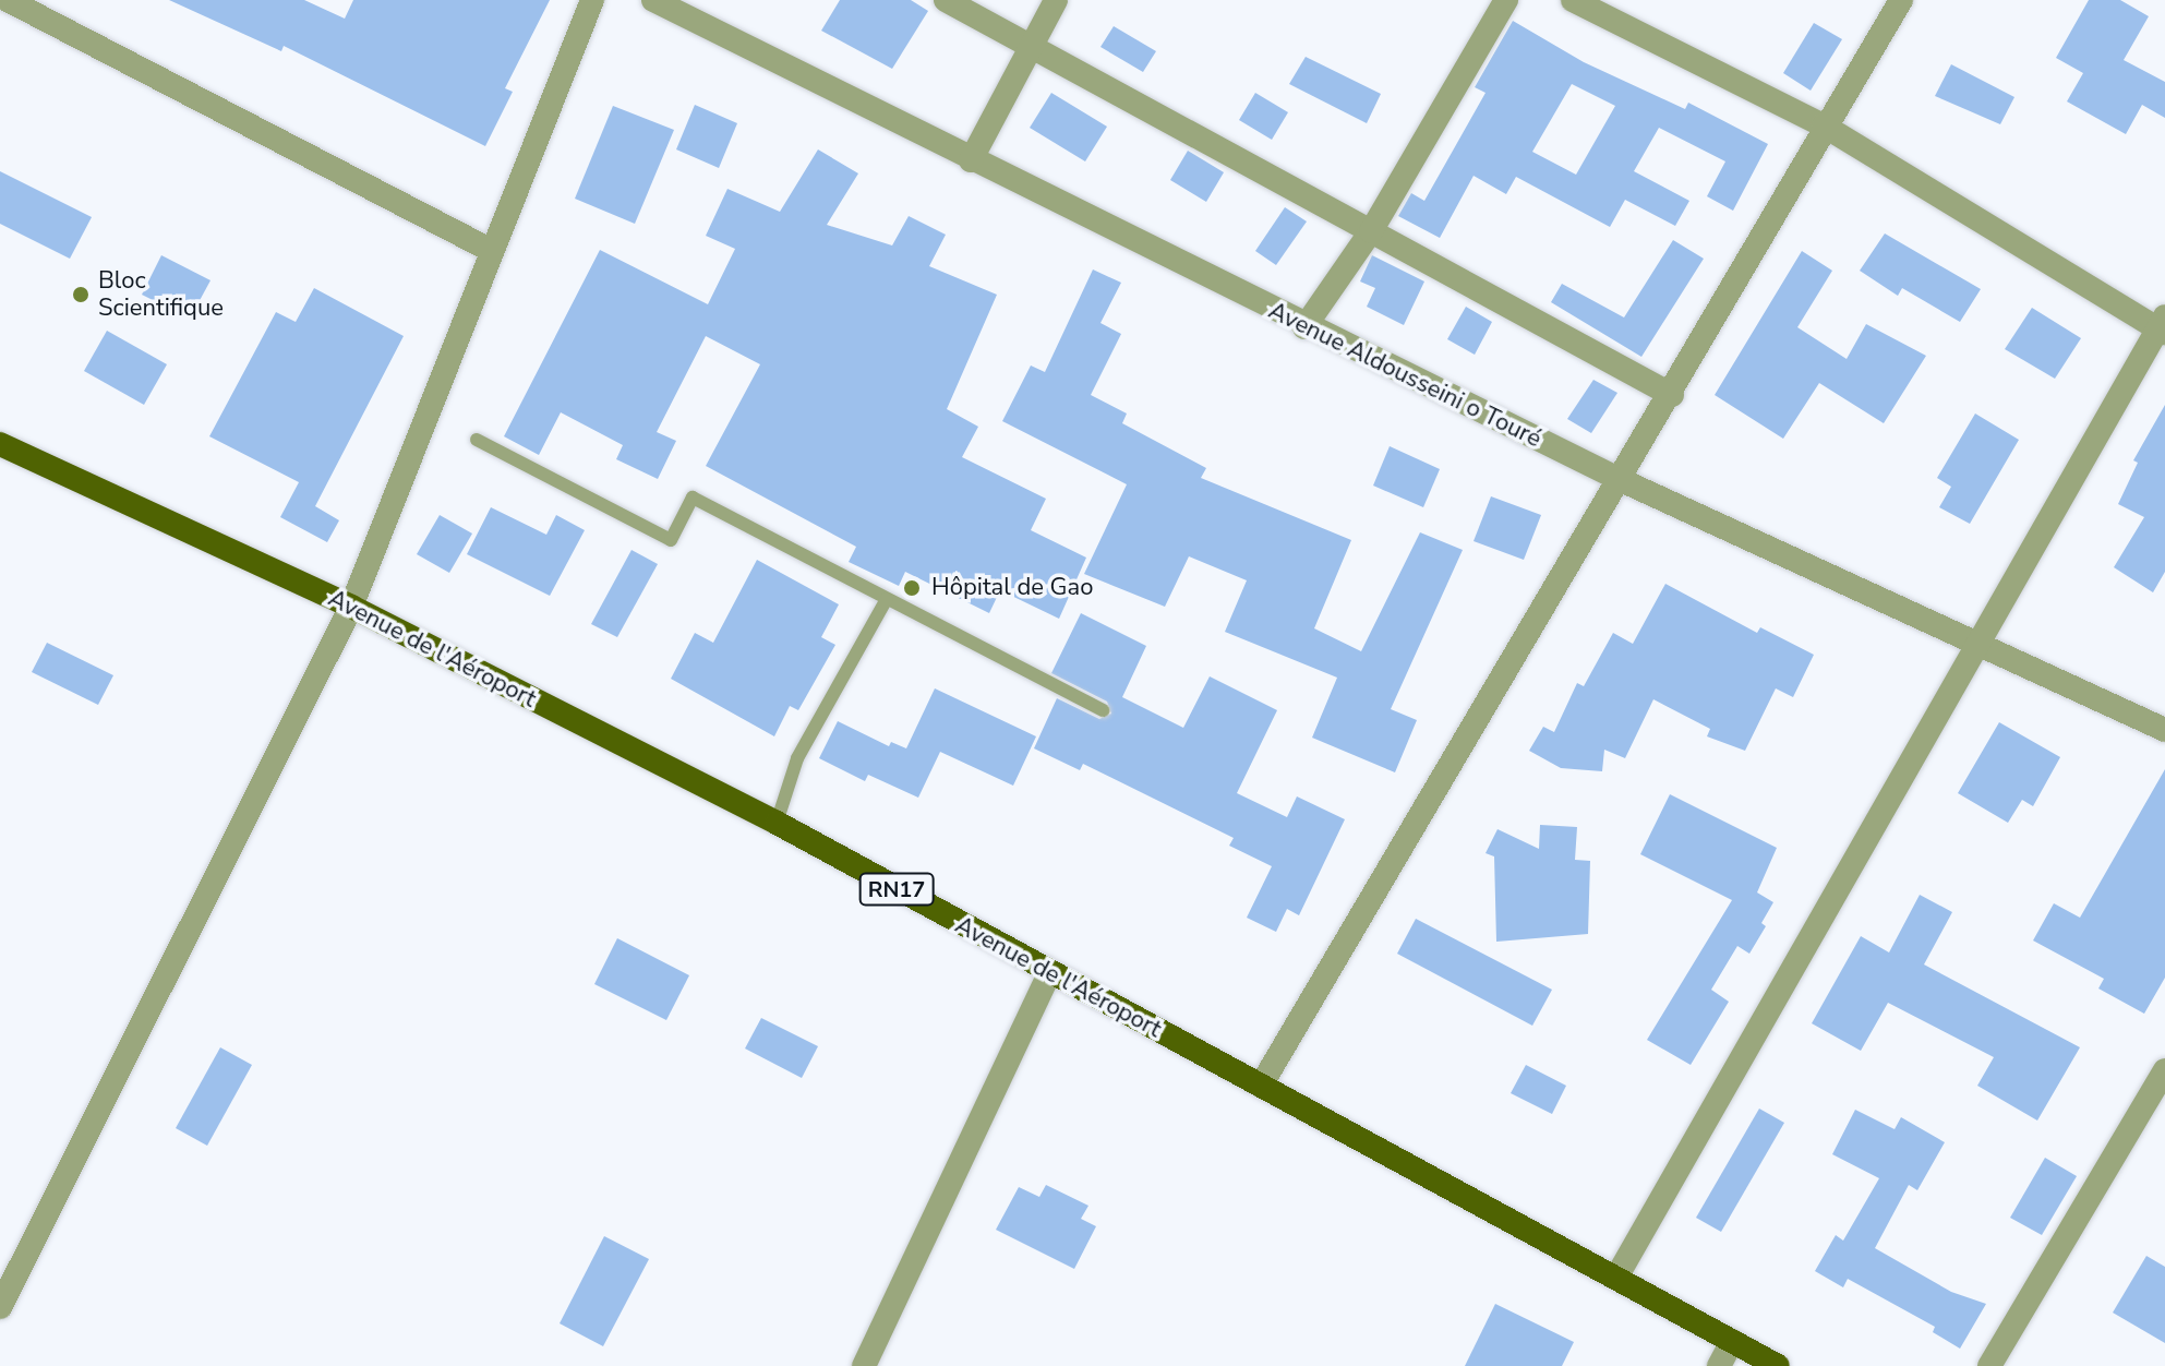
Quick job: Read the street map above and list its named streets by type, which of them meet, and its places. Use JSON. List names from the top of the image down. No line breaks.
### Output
{"streets":{"main road":["Avenue de l'Aéroport","RN17"],"street":["Avenue Aldousseini o Touré"]},"places":["Bloc Scientifique","Hôpital de Gao"]}
